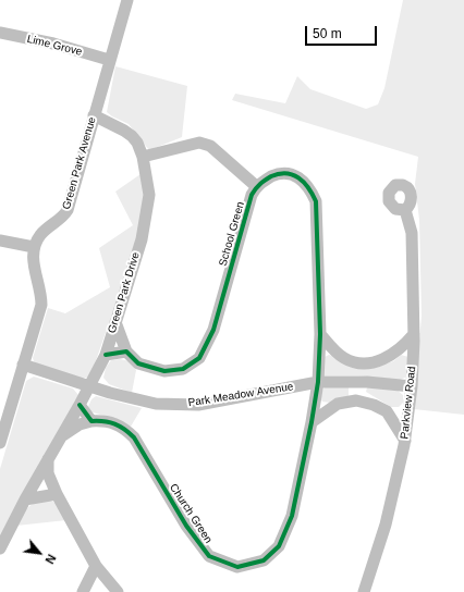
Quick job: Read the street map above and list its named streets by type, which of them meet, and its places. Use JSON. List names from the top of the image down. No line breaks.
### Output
{"streets":{"street":["Lime Grove","Green Park Avenue","School Green","Green Park Drive","Park Meadow Avenue","Parkview Road","Church Green"]},"crossings":[["Lime Grove","Green Park Avenue"],["Green Park Avenue","Green Park Drive"],["Green Park Drive","Park Meadow Avenue"],["Green Park Drive","Church Green"],["Park Meadow Avenue","Parkview Road"],["Park Meadow Avenue","Church Green"]],"scale_bar":"50 m","north":"bottom right"}
